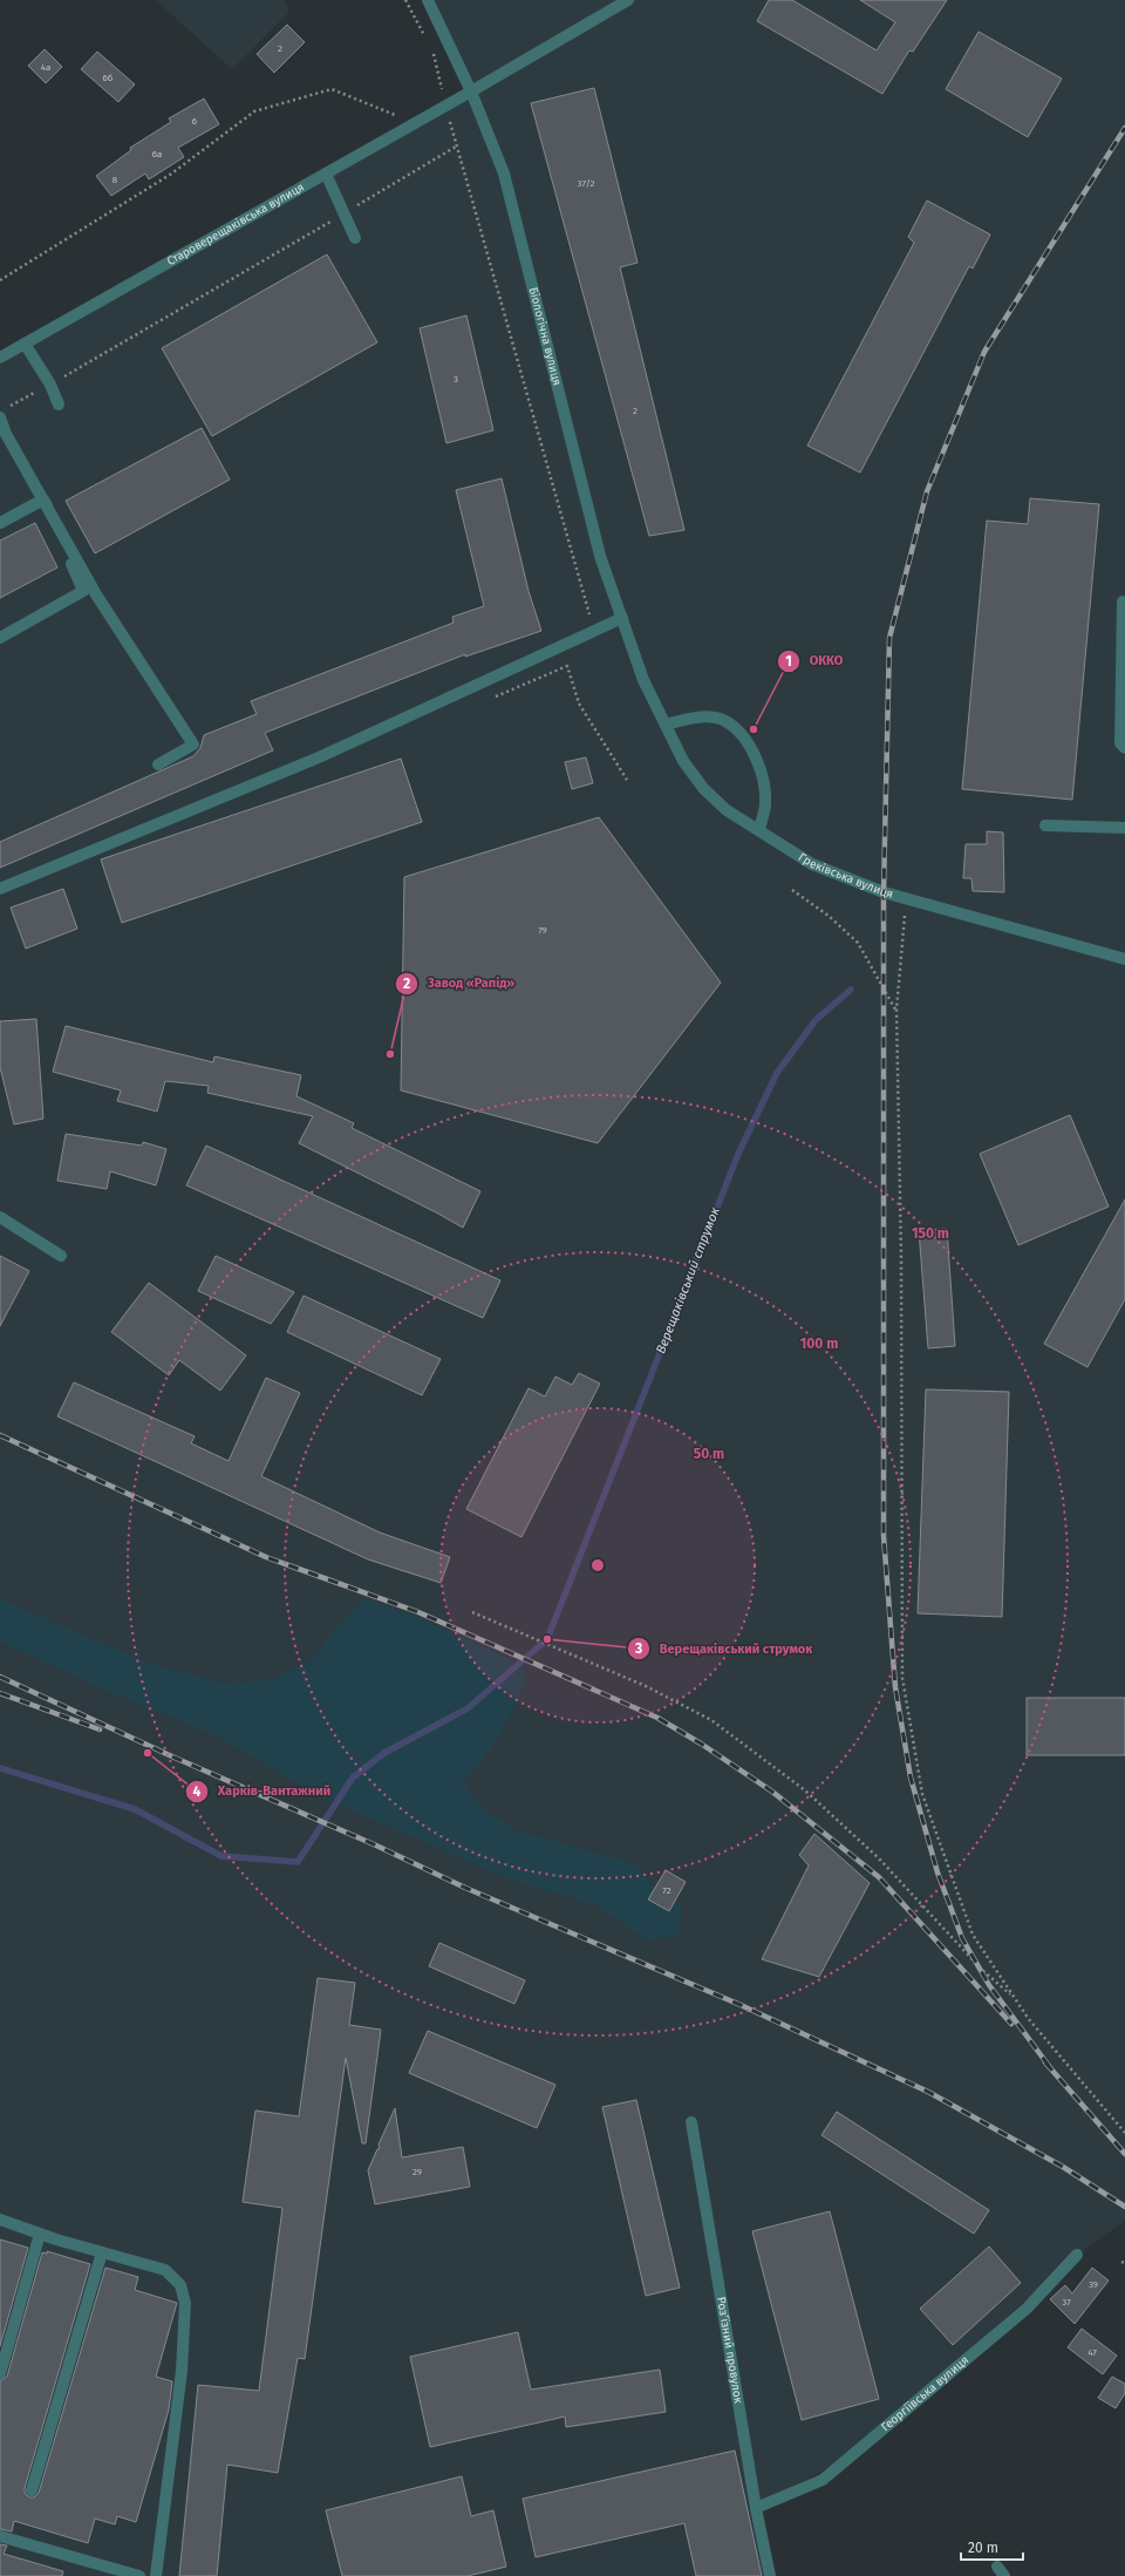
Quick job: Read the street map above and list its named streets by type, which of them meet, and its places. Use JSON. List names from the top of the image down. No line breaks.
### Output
{"streets":{"street":["Староверещаківська вулиця","Біологічна вулиця","Греківська вулиця","Роз’їзний провулок","Георгіївська вулиця"]},"crossings":[["Староверещаківська вулиця","Біологічна вулиця"],["Біологічна вулиця","Греківська вулиця"],["Роз’їзний провулок","Георгіївська вулиця"]],"water":["Верещаківський струмок"],"places":["ОККО","Завод «Рапід»","Верещаківський струмок","Харків-Вантажний"],"house_numbers":["2","4а","6б","6","6а","8","37/2","3","2","79","72","29","39","37","47"],"scale_bar":"20 m","rings":["150 m","100 m","50 m"]}
